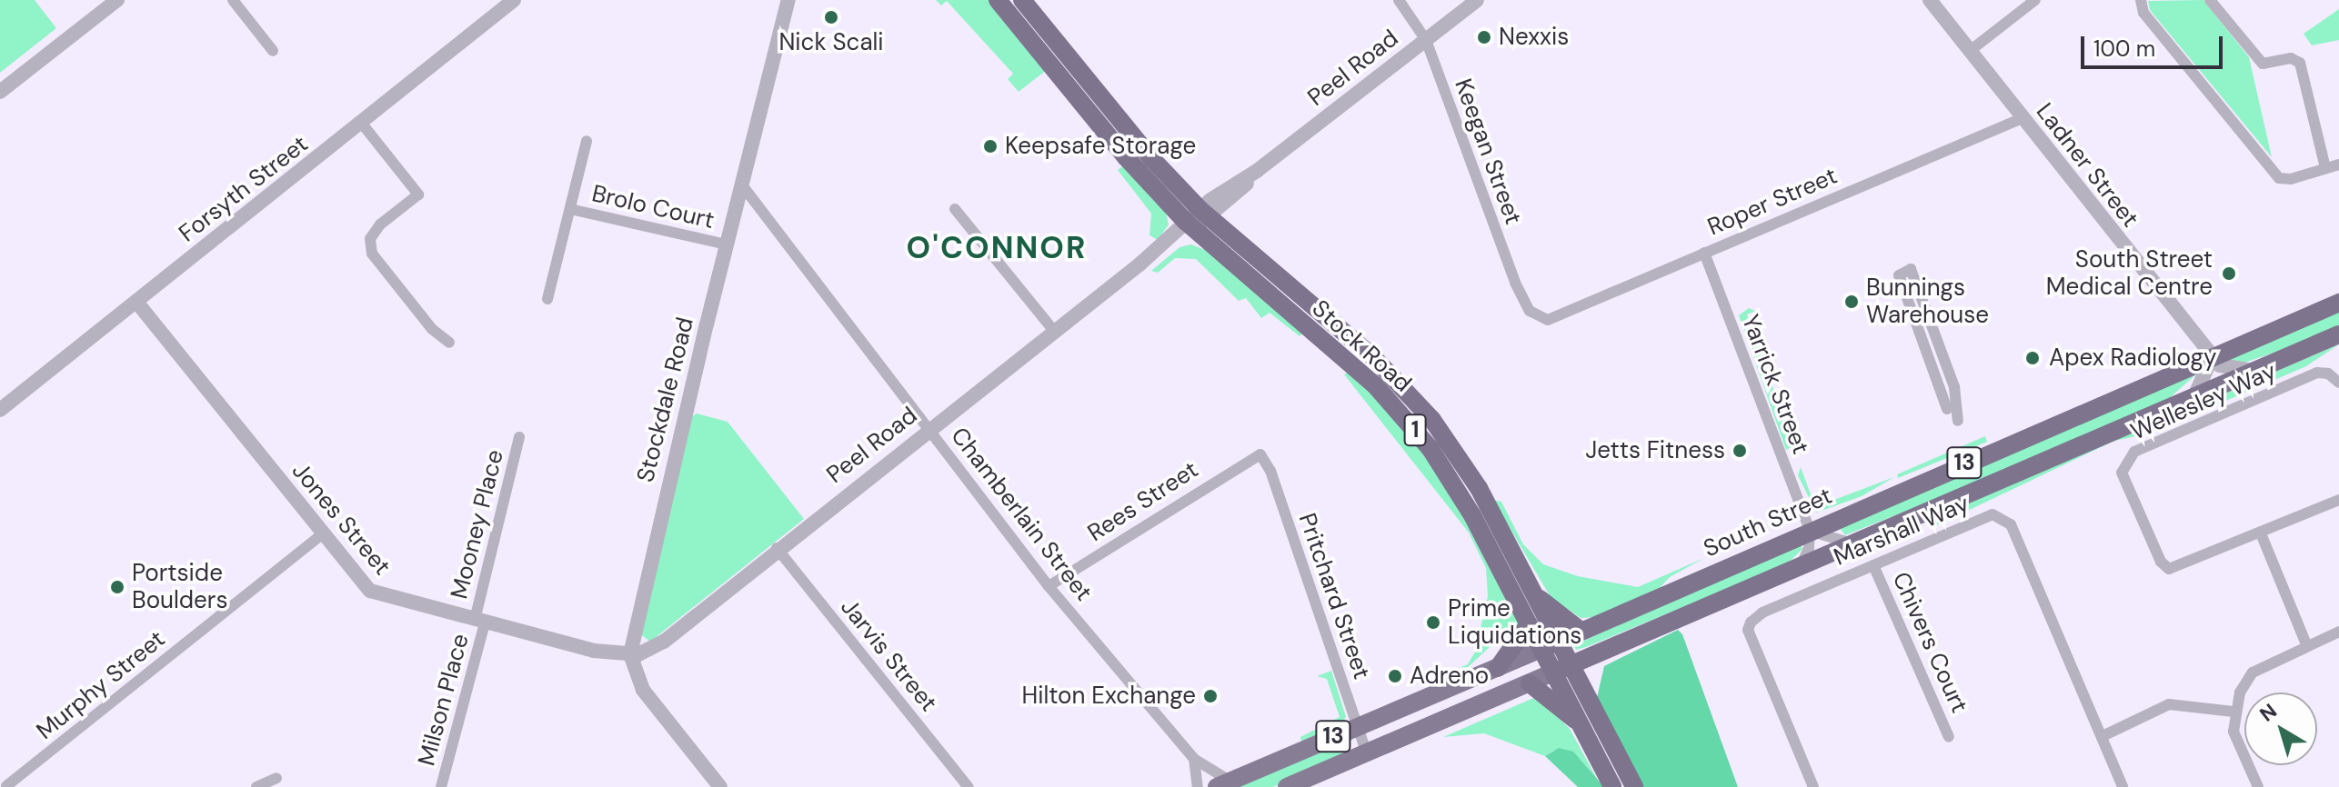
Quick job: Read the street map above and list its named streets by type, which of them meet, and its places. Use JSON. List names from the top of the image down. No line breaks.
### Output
{"streets":{"highway":["Stock Road","1","13","South Street"],"street":["Peel Road","Keegan Street","Ladner Street","Forsyth Street","Roper Street","Brolo Court","Yarrick Street","Stockdale Road","Wellesley Way","Rees Street","Chamberlain Street","Jones Street","Mooney Place","Marshall Way","Pritchard Street","Chivers Court","Jarvis Street","Murphy Street","Milson Place"]},"crossings":[["Peel Road","Keegan Street"],["Peel Road","Stock Road"],["Peel Road","Stockdale Road"],["Peel Road","Chamberlain Street"],["Peel Road","Jones Street"],["Peel Road","Jarvis Street"],["Keegan Street","Roper Street"],["Ladner Street","Roper Street"],["Ladner Street","13"],["Ladner Street","South Street"],["Forsyth Street","Jones Street"],["Roper Street","Yarrick Street"],["Brolo Court","Stockdale Road"],["Stock Road","13"],["Stock Road","South Street"],["Yarrick Street","South Street"],["Stockdale Road","Chamberlain Street"],["Stockdale Road","Jones Street"],["13","Pritchard Street"],["Rees Street","Chamberlain Street"],["Rees Street","Pritchard Street"],["Chamberlain Street","South Street"],["Jones Street","Mooney Place"],["Jones Street","Murphy Street"],["Jones Street","Milson Place"],["South Street","Pritchard Street"],["Mooney Place","Milson Place"],["Marshall Way","Chivers Court"]],"districts":["O'CONNOR"],"places":["Nick Scali","Nexxis","Keepsafe Storage","South Street Medical Centre","Bunnings Warehouse","Apex Radiology","Jetts Fitness","Portside Boulders","Prime Liquidations","Adreno","Hilton Exchange"],"scale_bar":"100 m","north":"top left"}
